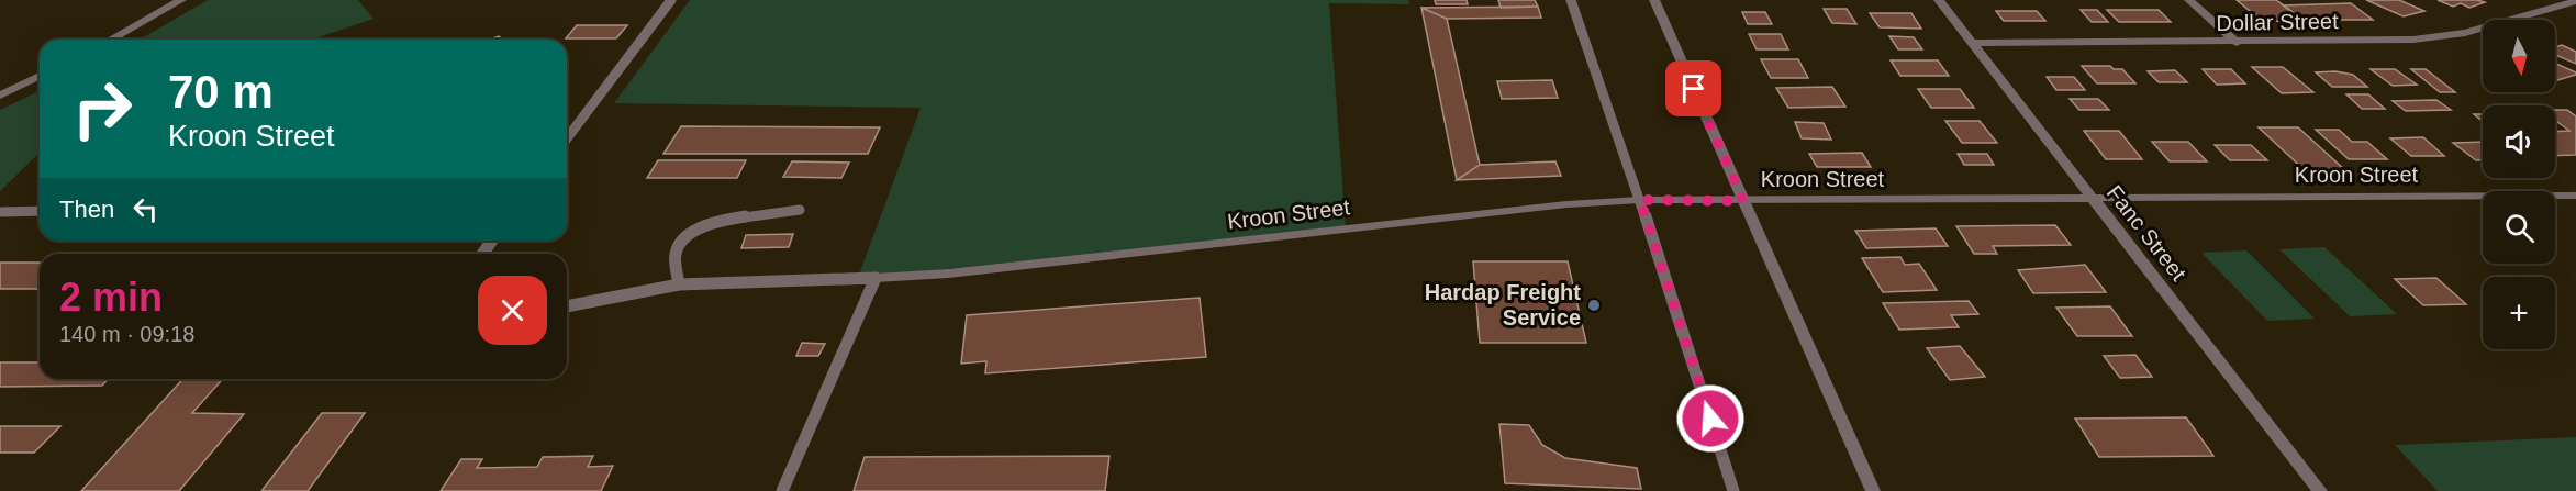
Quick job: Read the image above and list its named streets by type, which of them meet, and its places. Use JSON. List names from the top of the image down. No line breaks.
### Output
{"streets":{"street":["Dollar Street","Kroon Street","Fanc Street"]},"crossings":[["Dollar Street","Fanc Street"],["Kroon Street","Fanc Street"]],"places":["Hardap Freight Service"],"north":"bottom","page":{"map_buttons":"+","turn":["70 m","Kroon Street"],"then":"Then","heading":["2 min","140 m · 09:18"]}}
